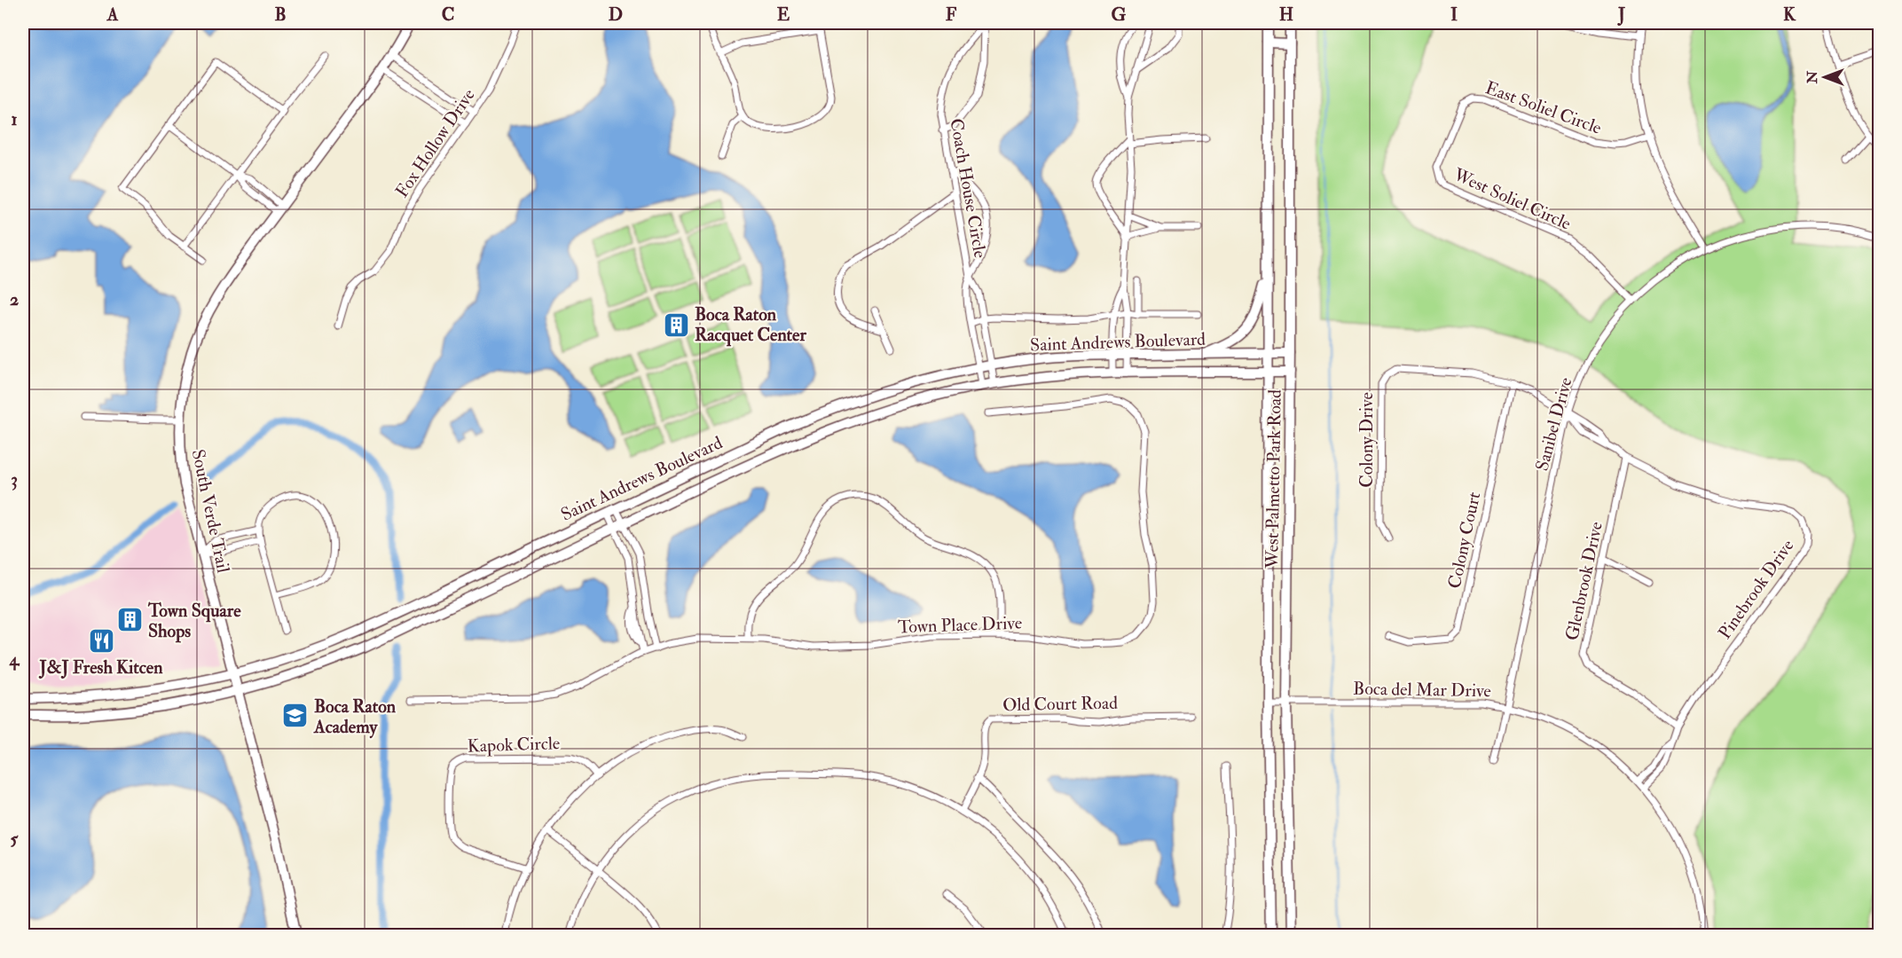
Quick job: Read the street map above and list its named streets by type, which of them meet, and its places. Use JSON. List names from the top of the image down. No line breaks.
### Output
{"streets":{"street":["East Soliel Circle","Fox Hollow Drive","Coach House Circle","West Soliel Circle","Saint Andrews Boulevard","Sanibel Drive","Colony Drive","West Palmetto Park Road","South Verde Trail","Colony Court","Glenbrook Drive","Pinebrook Drive","Town Place Drive","Boca del Mar Drive","Old Court Road","Kapok Circle"]},"crossings":[["East Soliel Circle","West Soliel Circle"],["Coach House Circle","Saint Andrews Boulevard"],["West Soliel Circle","Sanibel Drive"],["Saint Andrews Boulevard","West Palmetto Park Road"],["Saint Andrews Boulevard","South Verde Trail"],["Sanibel Drive","Colony Drive"],["Sanibel Drive","Pinebrook Drive"],["Sanibel Drive","Boca del Mar Drive"],["Colony Drive","Colony Court"],["Colony Drive","Pinebrook Drive"],["West Palmetto Park Road","Boca del Mar Drive"],["Glenbrook Drive","Pinebrook Drive"],["Pinebrook Drive","Boca del Mar Drive"]],"places":{"building":["Boca Raton Racquet Center","Town Square Shops"],"restaurant":["J&J Fresh Kitcen"],"school or university":["Boca Raton Academy"]},"north":"left","grid":{"columns":["A","B","C","D","E","F","G","H","I","J","K"],"rows":["1","2","3","4","5"]}}
